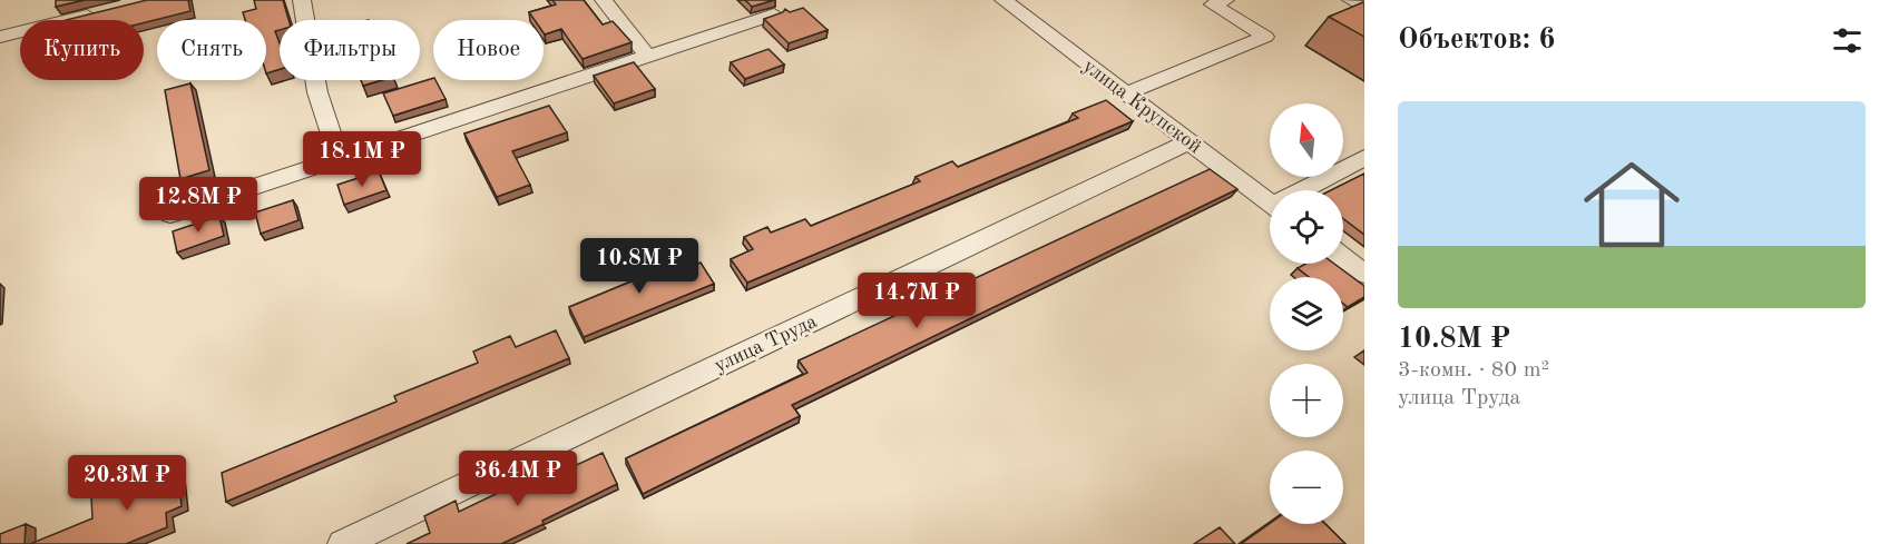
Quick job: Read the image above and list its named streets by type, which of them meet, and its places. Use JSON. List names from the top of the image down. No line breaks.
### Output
{"streets":{"street":["улица Крупской","улица Труда"]},"crossings":[["улица Крупской","улица Труда"]],"north":"top","page":{"heading":"Объектов: 6","chip":["Купить","Снять","Фильтры","Новое"],"list":[{"name":"10.8M ₽","note":"3-комн. · 80 m² · улица Труда"}],"map_buttons":["+","−"],"price":["18.1M ₽","12.8M ₽","10.8M ₽","14.7M ₽","36.4M ₽","20.3M ₽"]}}
